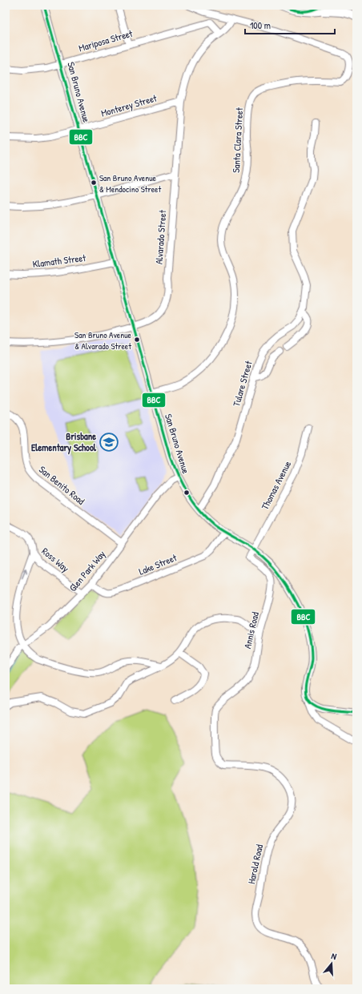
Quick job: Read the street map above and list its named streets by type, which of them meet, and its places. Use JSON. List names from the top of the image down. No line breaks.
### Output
{"streets":{"street":["Mariposa Street","San Bruno Avenue","Monterey Street","Santa Clara Street","Alvarado Street","Klamath Street","Tulare Street","San Benito Road","Thomas Avenue","Ross Way","Lake Street","Glen Park Way","Annis Road","Harold Road"]},"crossings":[["Mariposa Street","San Bruno Avenue"],["San Bruno Avenue","Monterey Street"],["San Bruno Avenue","Santa Clara Street"],["San Bruno Avenue","Alvarado Street"],["San Bruno Avenue","Klamath Street"],["San Bruno Avenue","Tulare Street"],["San Bruno Avenue","Thomas Avenue"],["San Bruno Avenue","Lake Street"],["San Bruno Avenue","Glen Park Way"],["San Bruno Avenue","Annis Road"],["Monterey Street","Alvarado Street"],["Santa Clara Street","Alvarado Street"],["San Benito Road","Glen Park Way"],["Thomas Avenue","Annis Road"],["Ross Way","Glen Park Way"],["Lake Street","Glen Park Way"],["Annis Road","Harold Road"]],"places":{"other":["San Bruno Avenue & Mendocino Street","San Bruno Avenue & Alvarado Street"],"school or university":["Brisbane Elementary School"]},"lines":["transit line BBC"],"scale_bar":"100 m","north":"top"}
